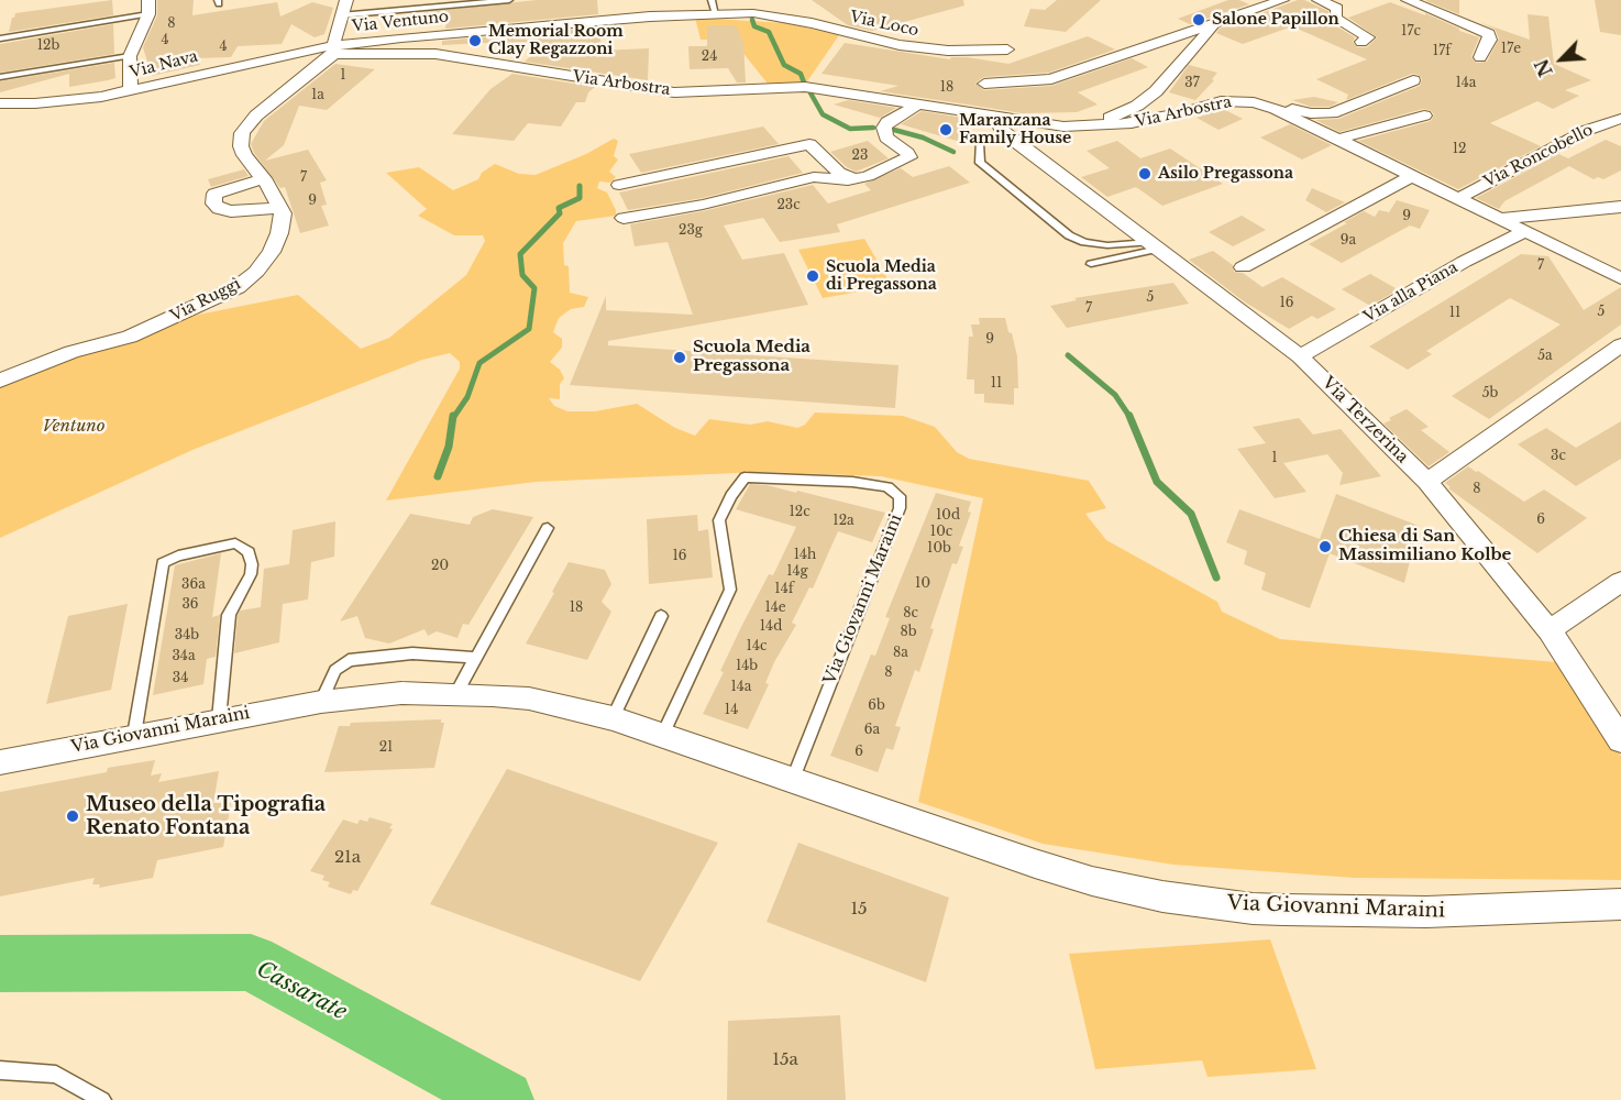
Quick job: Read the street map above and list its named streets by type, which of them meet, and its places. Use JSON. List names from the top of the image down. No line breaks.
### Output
{"streets":{"street":["Via Ventuno","Via Loco","Via Nava","Via Arbostra","Via Roncobello","Via alla Piana","Via Ruggì","Via Terzerina","Via Giovanni Maraini"]},"crossings":[["Via Ventuno","Via Loco"],["Via Ventuno","Via Nava"],["Via Ventuno","Via Arbostra"],["Via Nava","Via Arbostra"],["Via Arbostra","Via Roncobello"],["Via Arbostra","Via alla Piana"],["Via Arbostra","Via Terzerina"],["Via alla Piana","Via Terzerina"]],"water":["Cassarate"],"parks":["Ventuno"],"places":["Salone Papillon","Memorial Room Clay Regazzoni","Maranzana Family House","Asilo Pregassona","Scuola Media di Pregassona","Scuola Media Pregassona","Chiesa di San Massimiliano Kolbe","Museo della Tipografia Renato Fontana"],"house_numbers":["8","17c","4","12b","4","17e","17f","24","1","37","14a","18","1a","12","23","7","9","23c","9","23g","9a","7","5","16","7","5","11","9","5a","11","5b","3c","1","8","12c","10d","6","12a","10c","10b","14h","16","20","14g","10","36a","14f","36","18","14e","8c","14d","8b","34b","14c","8a","34a","14b","8","34","14a","6b","14","6a","21","6","21a","15","15a"],"north":"bottom left"}
